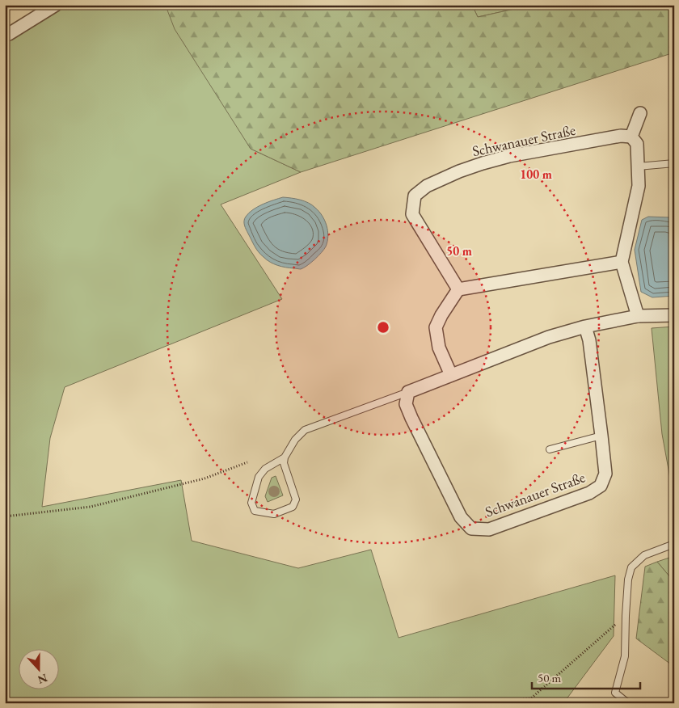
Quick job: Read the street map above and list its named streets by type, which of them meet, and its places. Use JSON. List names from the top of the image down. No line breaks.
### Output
{"streets":{"street":["Schwanauer Straße"]},"scale_bar":"50 m","north":"bottom","rings":["100 m","50 m"]}
